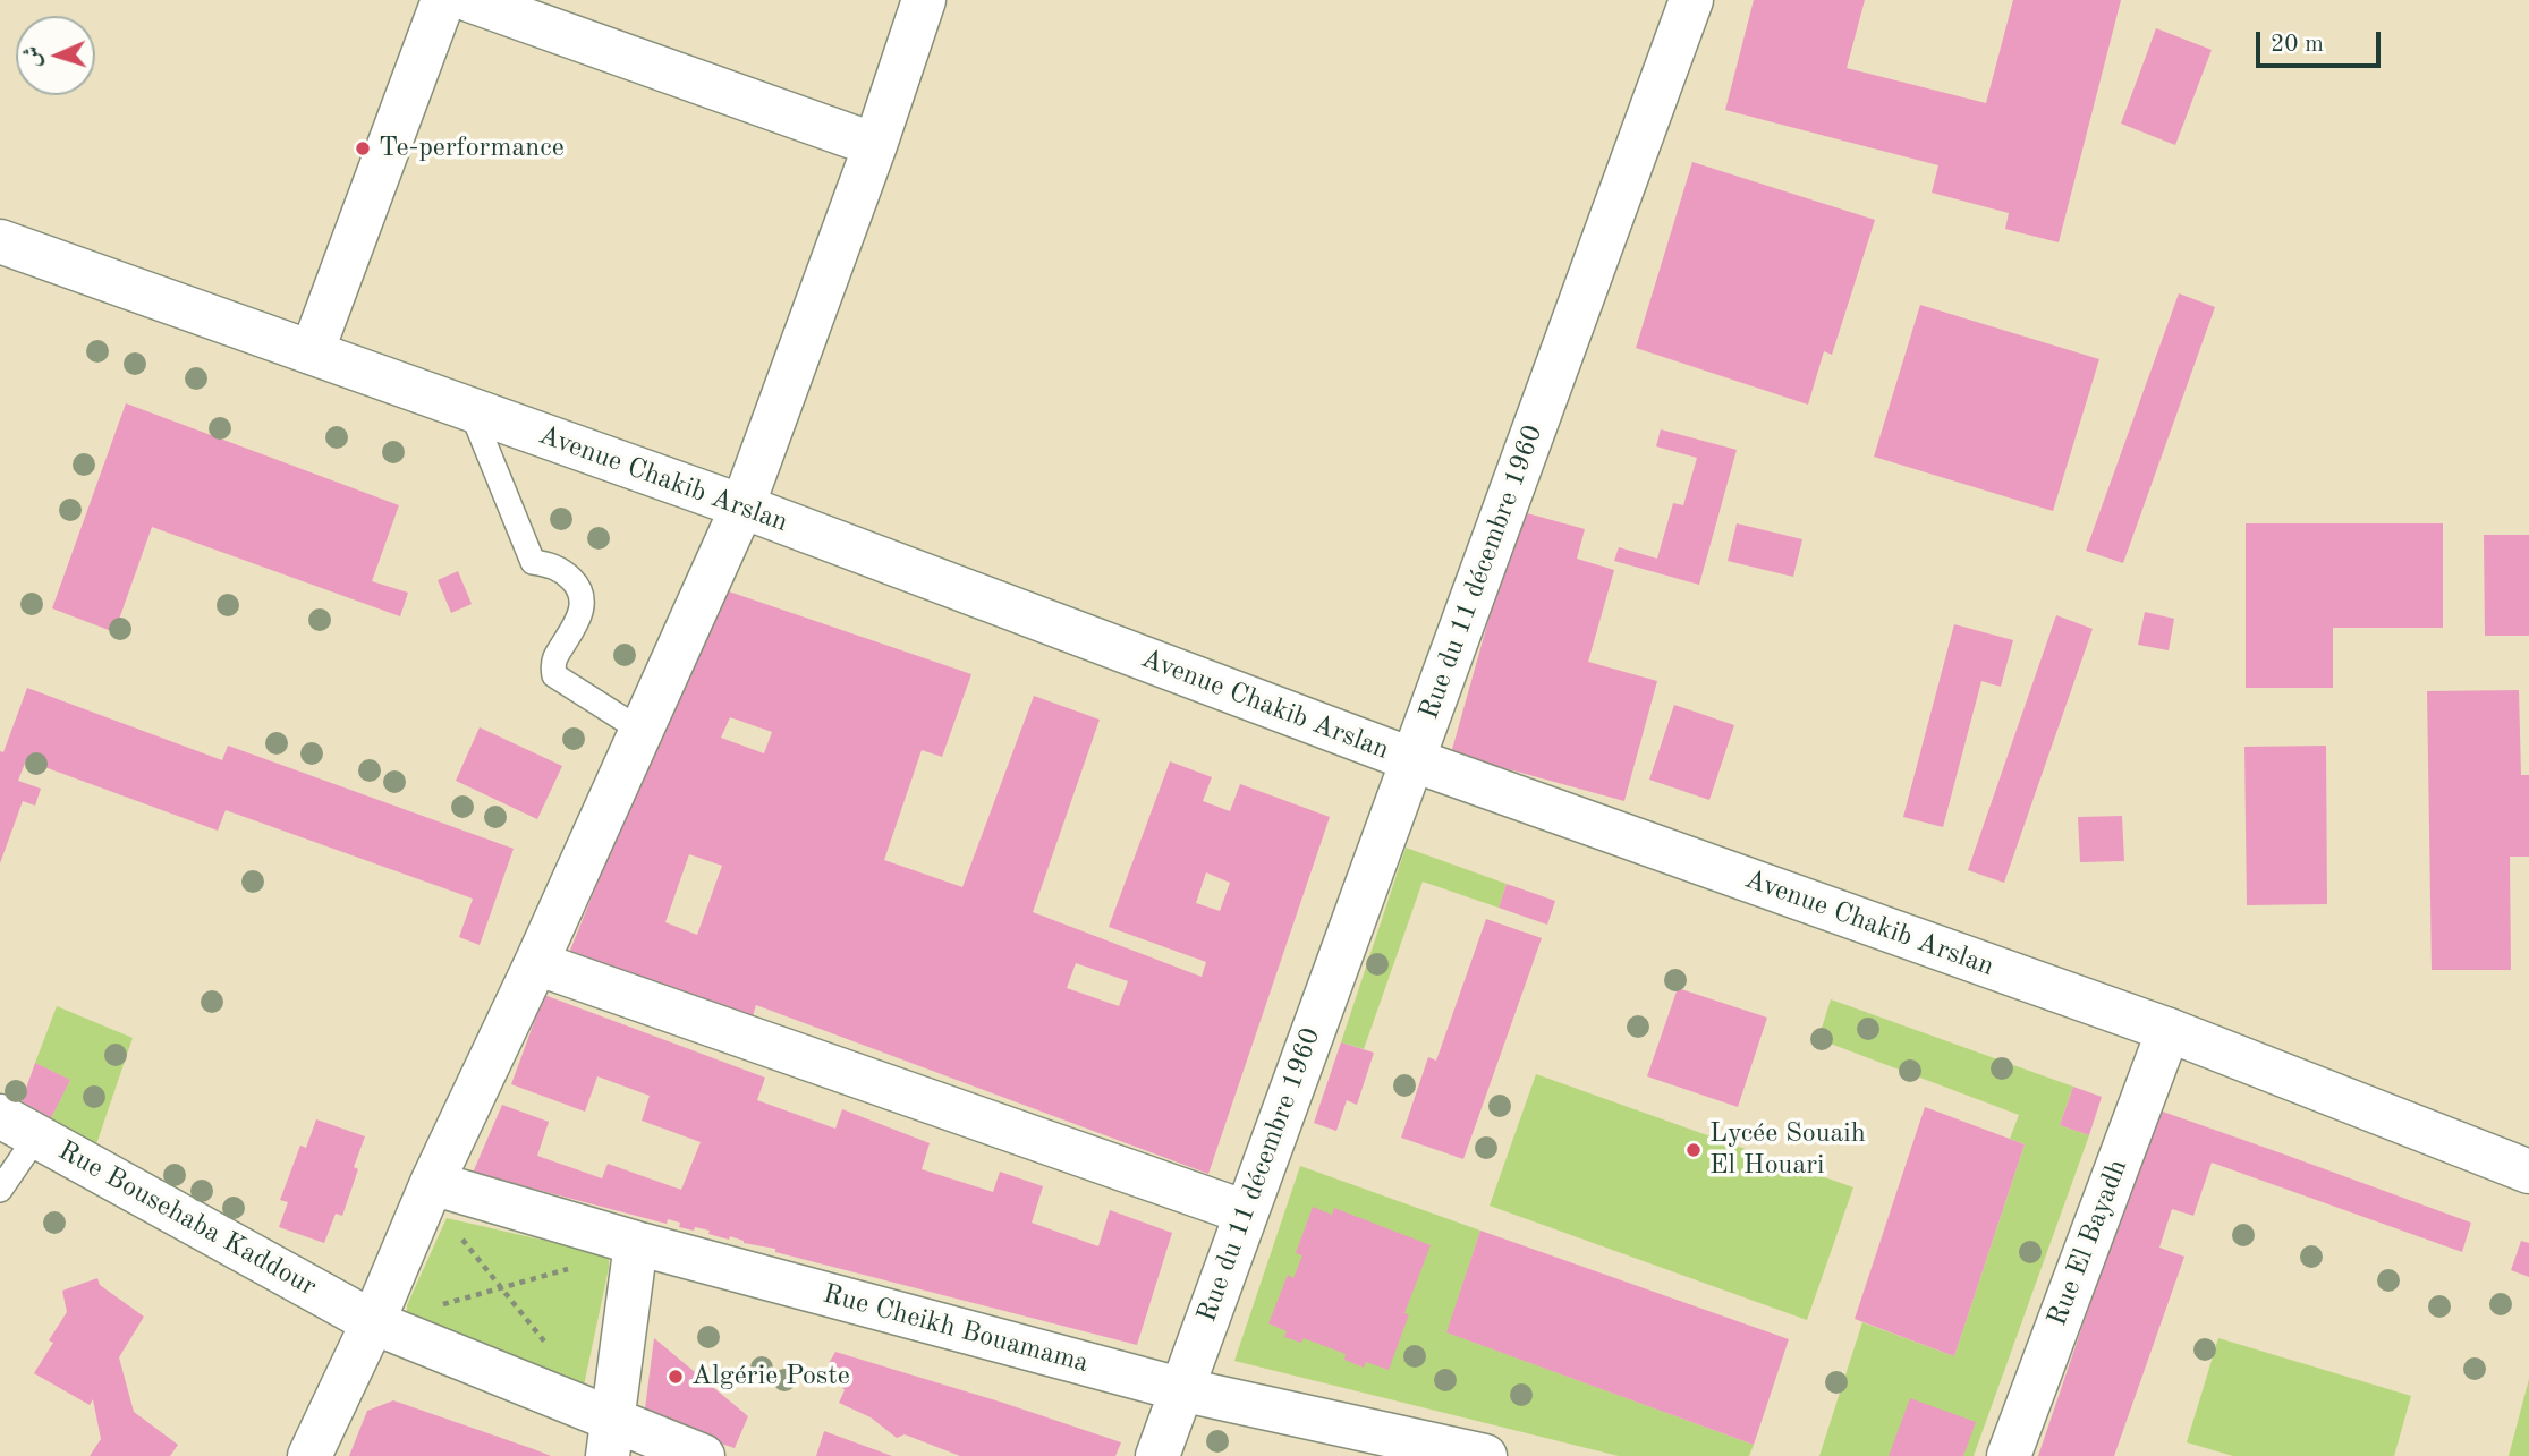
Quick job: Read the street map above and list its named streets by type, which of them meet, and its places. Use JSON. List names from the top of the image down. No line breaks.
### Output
{"streets":{"street":["Avenue Chakib Arslan","Rue du 11 décembre 1960","Rue Bousehaba Kaddour","Rue El Bayadh","Rue Cheikh Bouamama"]},"crossings":[["Avenue Chakib Arslan","Rue du 11 décembre 1960"],["Avenue Chakib Arslan","Rue El Bayadh"],["Rue du 11 décembre 1960","Rue Cheikh Bouamama"]],"places":["Te-performance","Lycée Souaih El Houari","Algérie Poste"],"scale_bar":"20 m","north":"left"}
